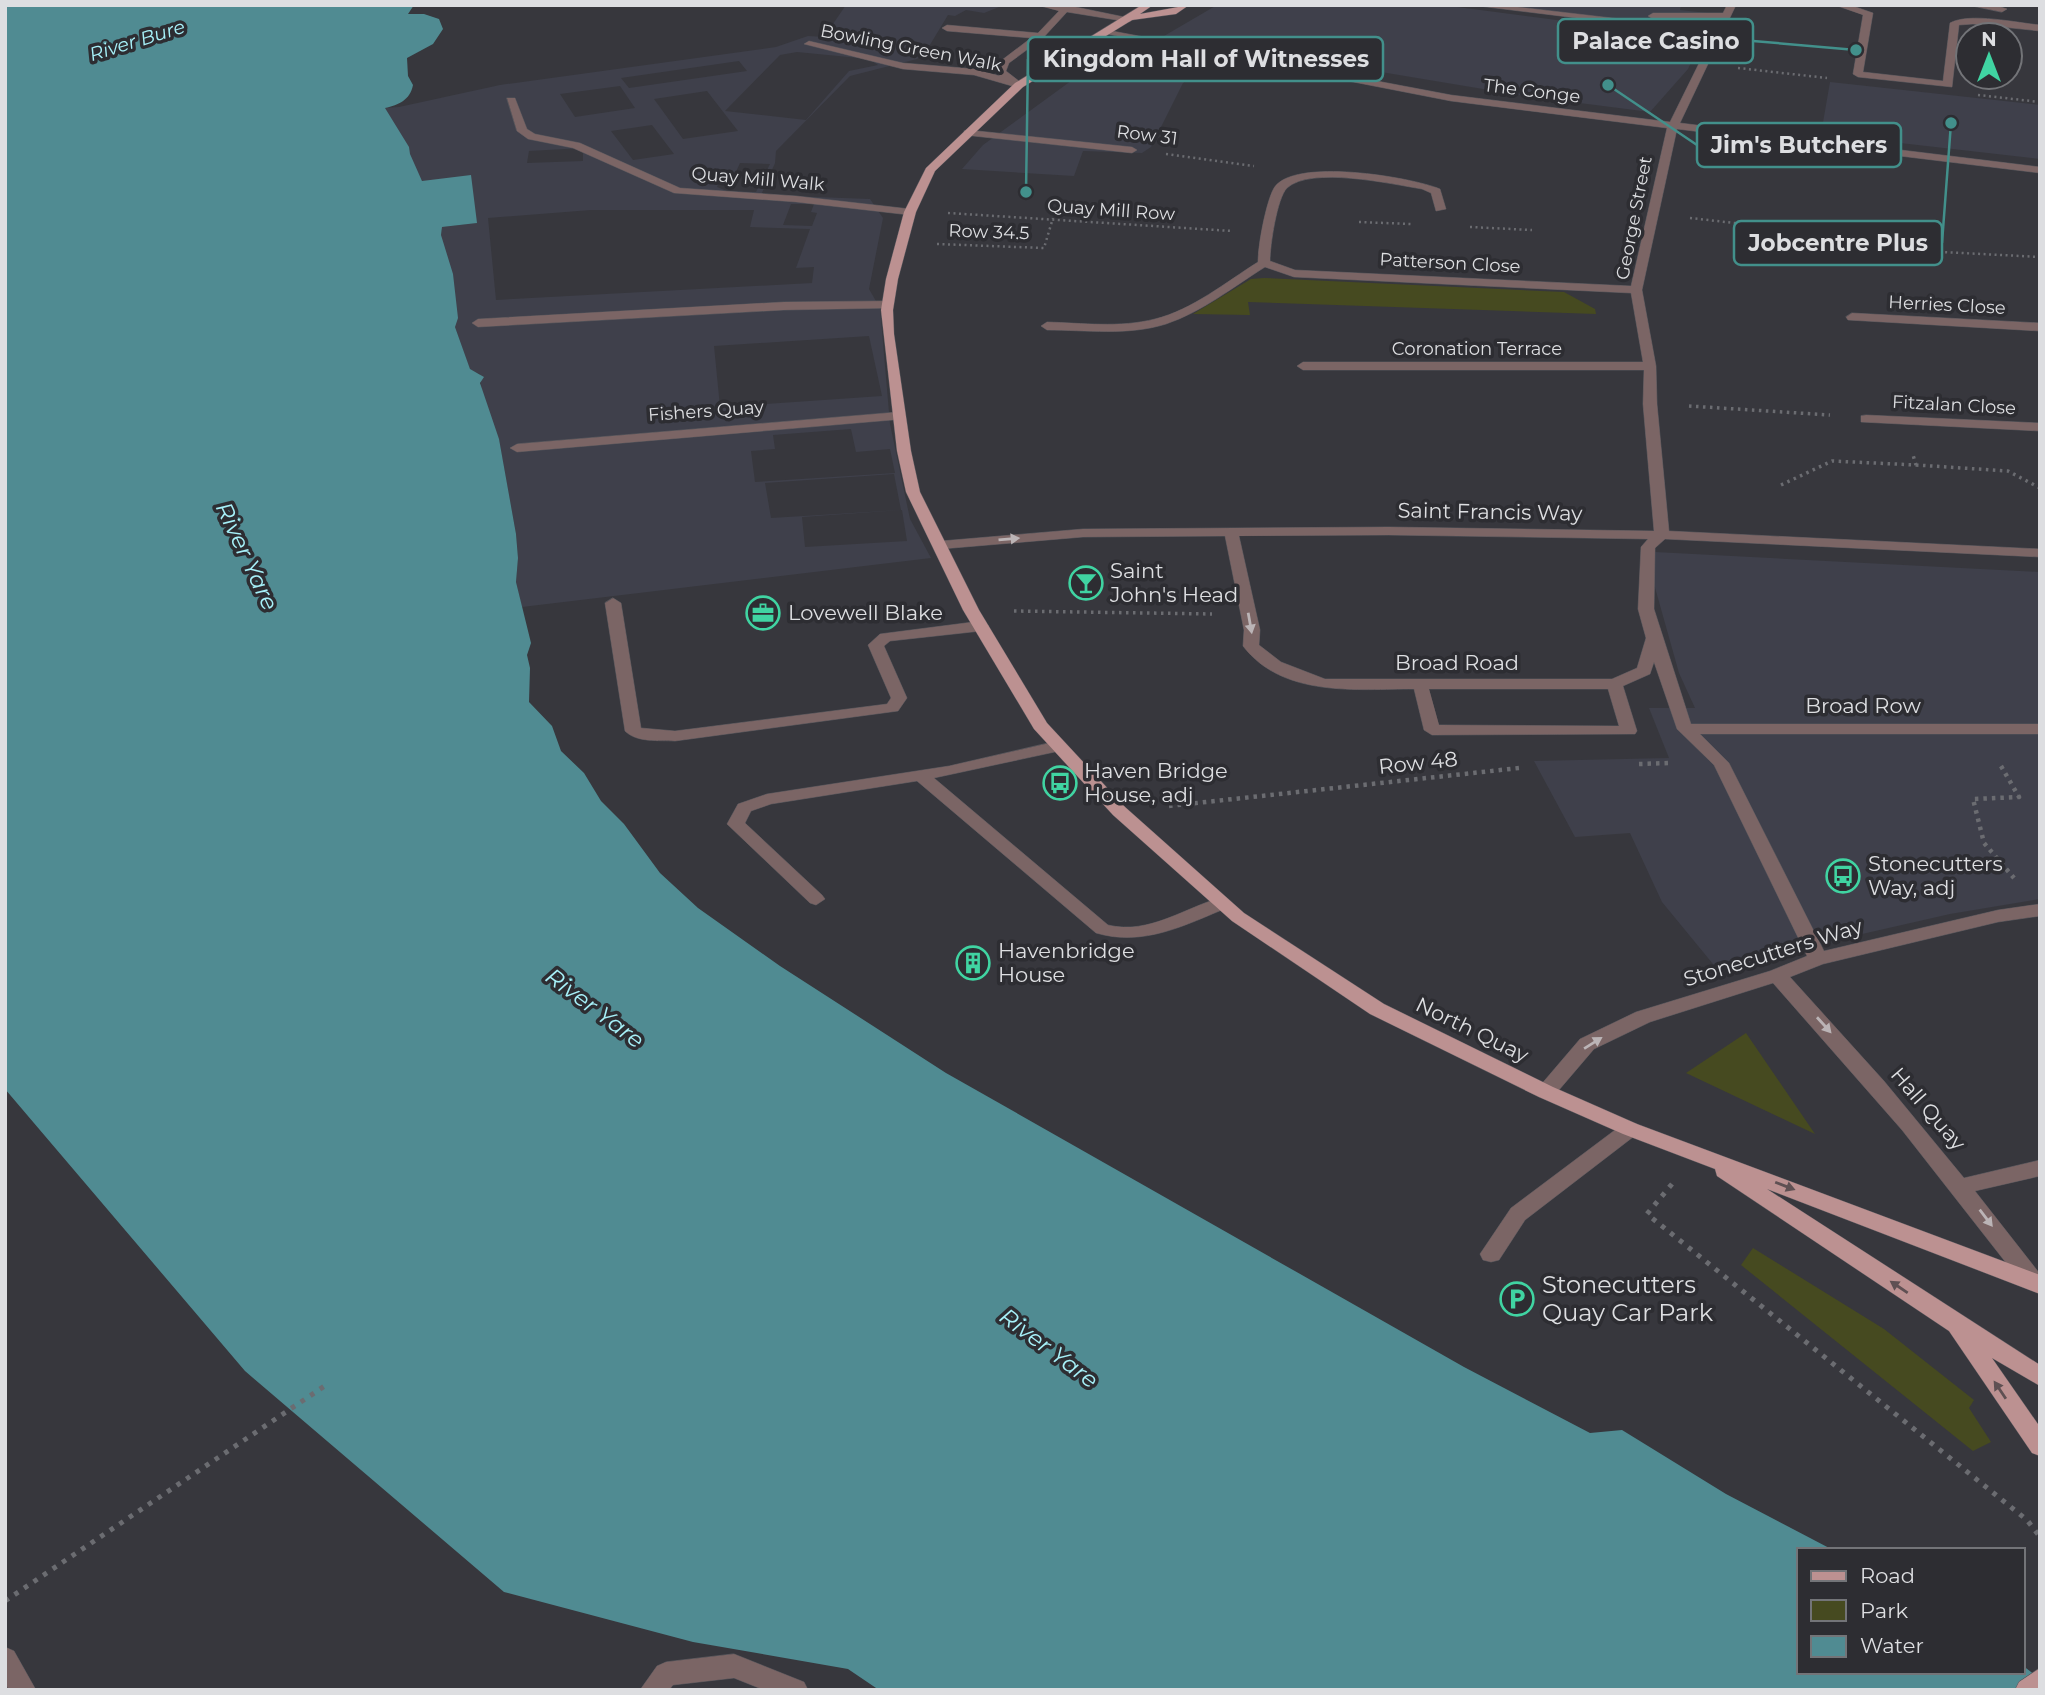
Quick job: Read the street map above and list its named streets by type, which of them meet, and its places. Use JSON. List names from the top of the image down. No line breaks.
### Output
{"streets":{"main road":["North Quay","Hall Quay"],"street":["Bowling Green Walk","The Conge","Row 31","Quay Mill Walk","George Street","Patterson Close","Herries Close","Coronation Terrace","Fitzalan Close","Fishers Quay","Saint Francis Way","Broad Road","Broad Row","Stonecutters Way"],"path":["Quay Mill Row","Row 34.5","Row 48"]},"crossings":[["Bowling Green Walk","North Quay"],["The Conge","George Street"],["The Conge","North Quay"],["Row 31","North Quay"],["Quay Mill Walk","Quay Mill Row"],["Quay Mill Walk","North Quay"],["Quay Mill Row","Row 34.5"],["Quay Mill Row","North Quay"],["George Street","Patterson Close"],["George Street","Coronation Terrace"],["George Street","Saint Francis Way"],["Row 34.5","North Quay"],["Fishers Quay","North Quay"],["Saint Francis Way","Broad Road"],["Saint Francis Way","North Quay"],["Row 48","North Quay"],["Stonecutters Way","North Quay"],["Stonecutters Way","Hall Quay"],["North Quay","Hall Quay"]],"one_way":["Stonecutters Way"],"water":["River Bure","River Yare"],"places":{"other":["Palace Casino","Jim's Butchers","Jobcentre Plus","Kingdom Hall of Witnesses"],"bar":["Saint John's Head"],"office":["Lovewell Blake"],"bus stop":["Haven Bridge House, adj","Stonecutters Way, adj"],"building":["Havenbridge House"],"parking":["Stonecutters Quay Car Park"]},"legend":["Road","Park","Water"],"north":"top"}
